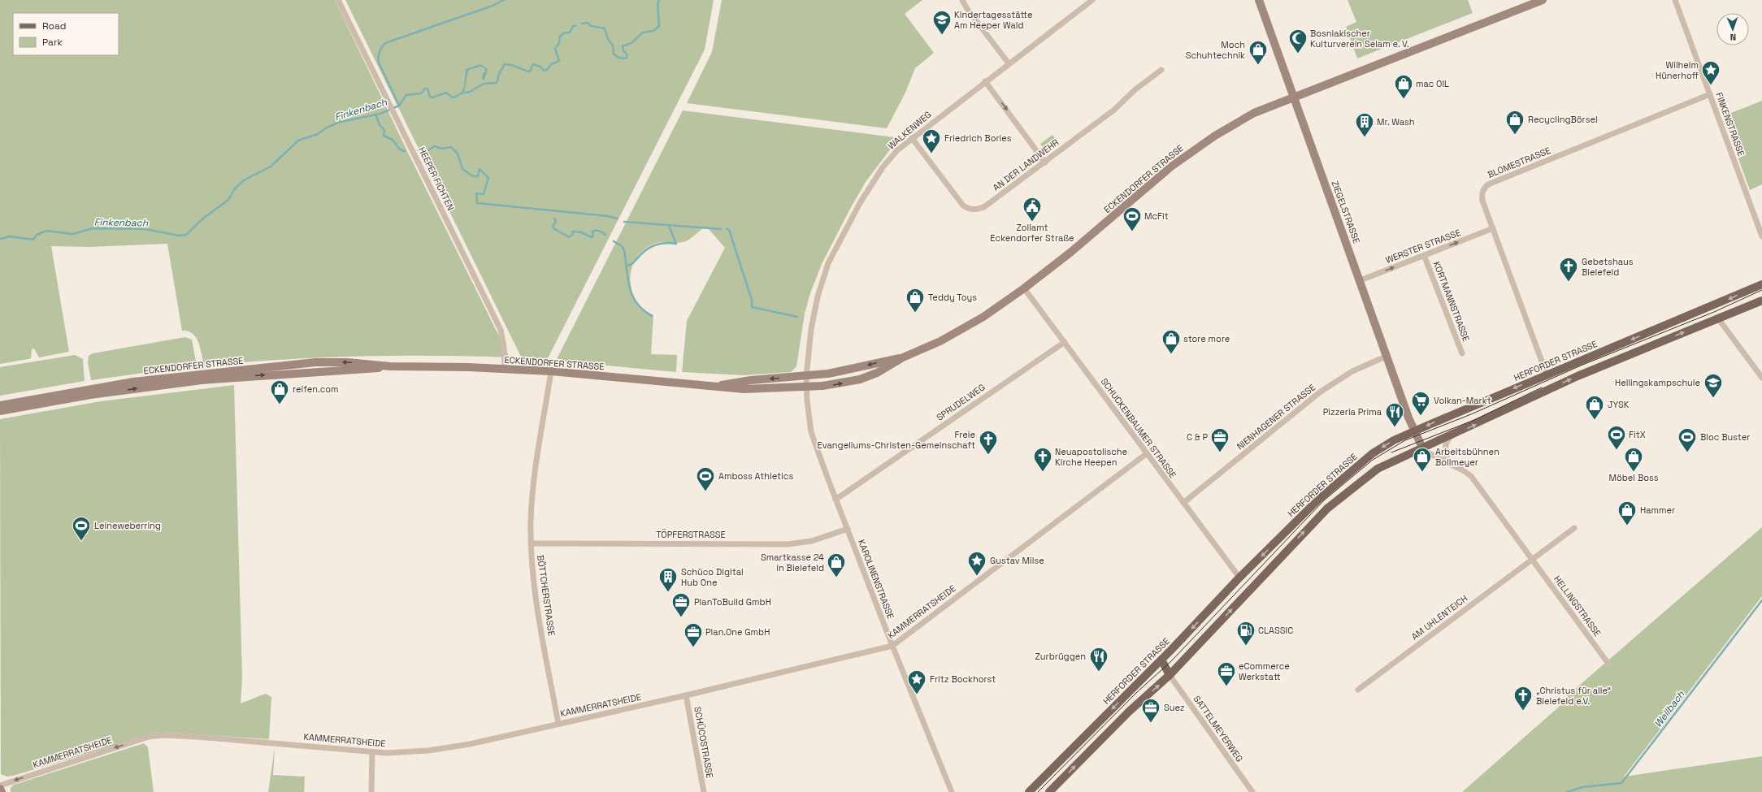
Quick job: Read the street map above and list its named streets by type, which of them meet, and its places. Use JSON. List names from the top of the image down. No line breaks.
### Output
{"streets":{"main road":["HERFORDER STRASSE"],"street":["FINKENSTRASSE","WALKENWEG","BLOMESTRASSE","AN DER LANDWEHR","HEEPER FICHTEN","ECKENDORFER STRASSE","ZIEGELSTRASSE","WERSTER STRASSE","KORTMANNSTRASSE","SPRUDELWEG","NIENHAGENER STRASSE","SCHUCKENBAUMER STRASSE","TÖPFERSTRASSE","KAROLINENSTRASSE","BÖTTCHERSTRASSE","HELLINGSTRASSE","KAMMERRATSHEIDE","AM UHLENTEICH","SATTELMEYERWEG","SCHÜCOSTRASSE"]},"crossings":[["FINKENSTRASSE","BLOMESTRASSE"],["WALKENWEG","AN DER LANDWEHR"],["WALKENWEG","ECKENDORFER STRASSE"],["WALKENWEG","KAROLINENSTRASSE"],["BLOMESTRASSE","WERSTER STRASSE"],["BLOMESTRASSE","HERFORDER STRASSE"],["HEEPER FICHTEN","ECKENDORFER STRASSE"],["ECKENDORFER STRASSE","ZIEGELSTRASSE"],["ECKENDORFER STRASSE","SCHUCKENBAUMER STRASSE"],["ECKENDORFER STRASSE","KAROLINENSTRASSE"],["ECKENDORFER STRASSE","BÖTTCHERSTRASSE"],["ZIEGELSTRASSE","WERSTER STRASSE"],["ZIEGELSTRASSE","HERFORDER STRASSE"],["ZIEGELSTRASSE","NIENHAGENER STRASSE"],["ZIEGELSTRASSE","HELLINGSTRASSE"],["WERSTER STRASSE","KORTMANNSTRASSE"],["HERFORDER STRASSE","SCHUCKENBAUMER STRASSE"],["SPRUDELWEG","SCHUCKENBAUMER STRASSE"],["SPRUDELWEG","KAROLINENSTRASSE"],["NIENHAGENER STRASSE","SCHUCKENBAUMER STRASSE"],["SCHUCKENBAUMER STRASSE","KAMMERRATSHEIDE"],["TÖPFERSTRASSE","KAROLINENSTRASSE"],["TÖPFERSTRASSE","BÖTTCHERSTRASSE"],["KAROLINENSTRASSE","KAMMERRATSHEIDE"],["BÖTTCHERSTRASSE","KAMMERRATSHEIDE"],["HELLINGSTRASSE","AM UHLENTEICH"],["KAMMERRATSHEIDE","SCHÜCOSTRASSE"]],"one_way":["WERSTER STRASSE"],"water":["Finkenbach","Wellbach"],"places":{"school or university":["Kindertagesstätte Am Heeper Wald","Hellingskampschule"],"mosque":["Bosniakischer Kulturverein Selam e. V."],"shop":["Moch Schuhtechnik","mac OIL","RecyclingBörse!","Teddy Toys","store more","reifen.com","JYSK","Arbeitsbühnen Bollmeyer","Möbel Boss","Hammer","Smartkasse 24 in Bielefeld"],"place":["Wilhelm Hünerhoff","Friedrich Bories","Gustav Milse","Fritz Bockhorst"],"building":["Mr. Wash","Schüco Digital Hub One"],"public building":["Zollamt Eckendorfer Straße"],"sports":["McFit","FitX","Bloc Buster","Amboss Athletics","Leineweberring"],"church":["Gebetshaus Bielefeld","Freie Evangeliums-Christen-Gemeinschaft","Neuapostolische Kirche Heepen","„Christus für alle“ Bielefeld e.V."],"supermarket":["Volkan-Markt"],"restaurant":["Pizzeria Prima","Zurbrüggen"],"office":["C & P","PlanToBuild GmbH","Plan.One GmbH","eCommerce Werkstatt","Suez"],"fuel station":["CLASSIC"]},"legend":["Road","Park"],"north":"bottom"}
